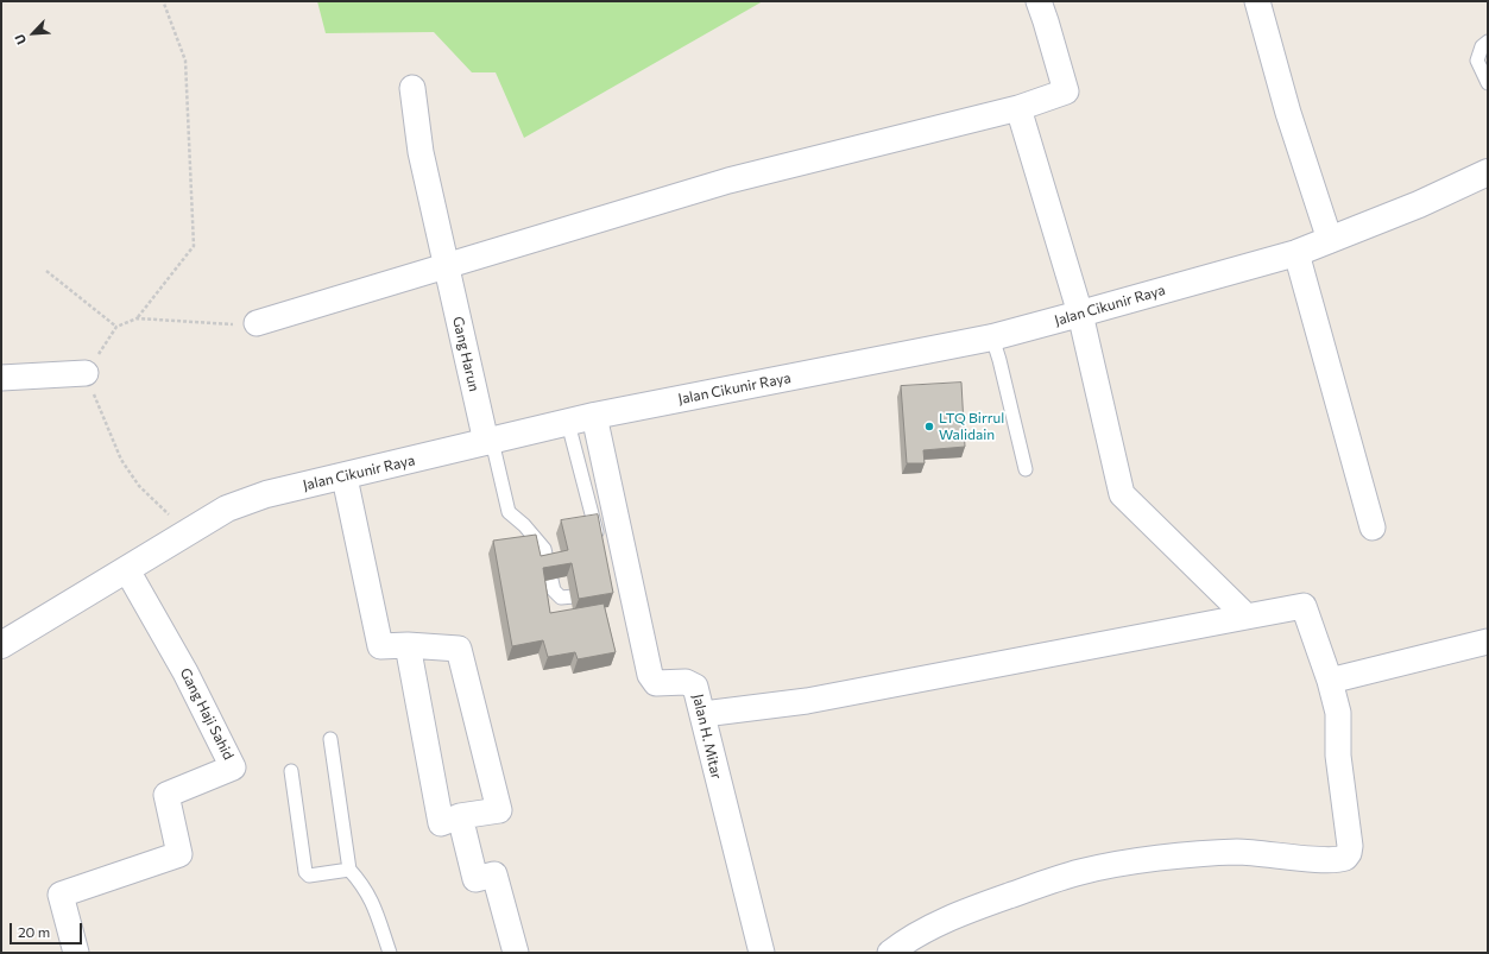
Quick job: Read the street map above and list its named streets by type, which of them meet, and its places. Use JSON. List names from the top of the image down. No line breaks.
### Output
{"streets":{"street":["Jalan Cikunir Raya","Gang Harun","Gang Haji Sahid","Jalan H. Mitar"]},"crossings":[["Jalan Cikunir Raya","Gang Harun"],["Jalan Cikunir Raya","Gang Haji Sahid"],["Jalan Cikunir Raya","Jalan H. Mitar"]],"places":["LTQ Birrul Walidain"],"scale_bar":"20 m","north":"bottom left"}
